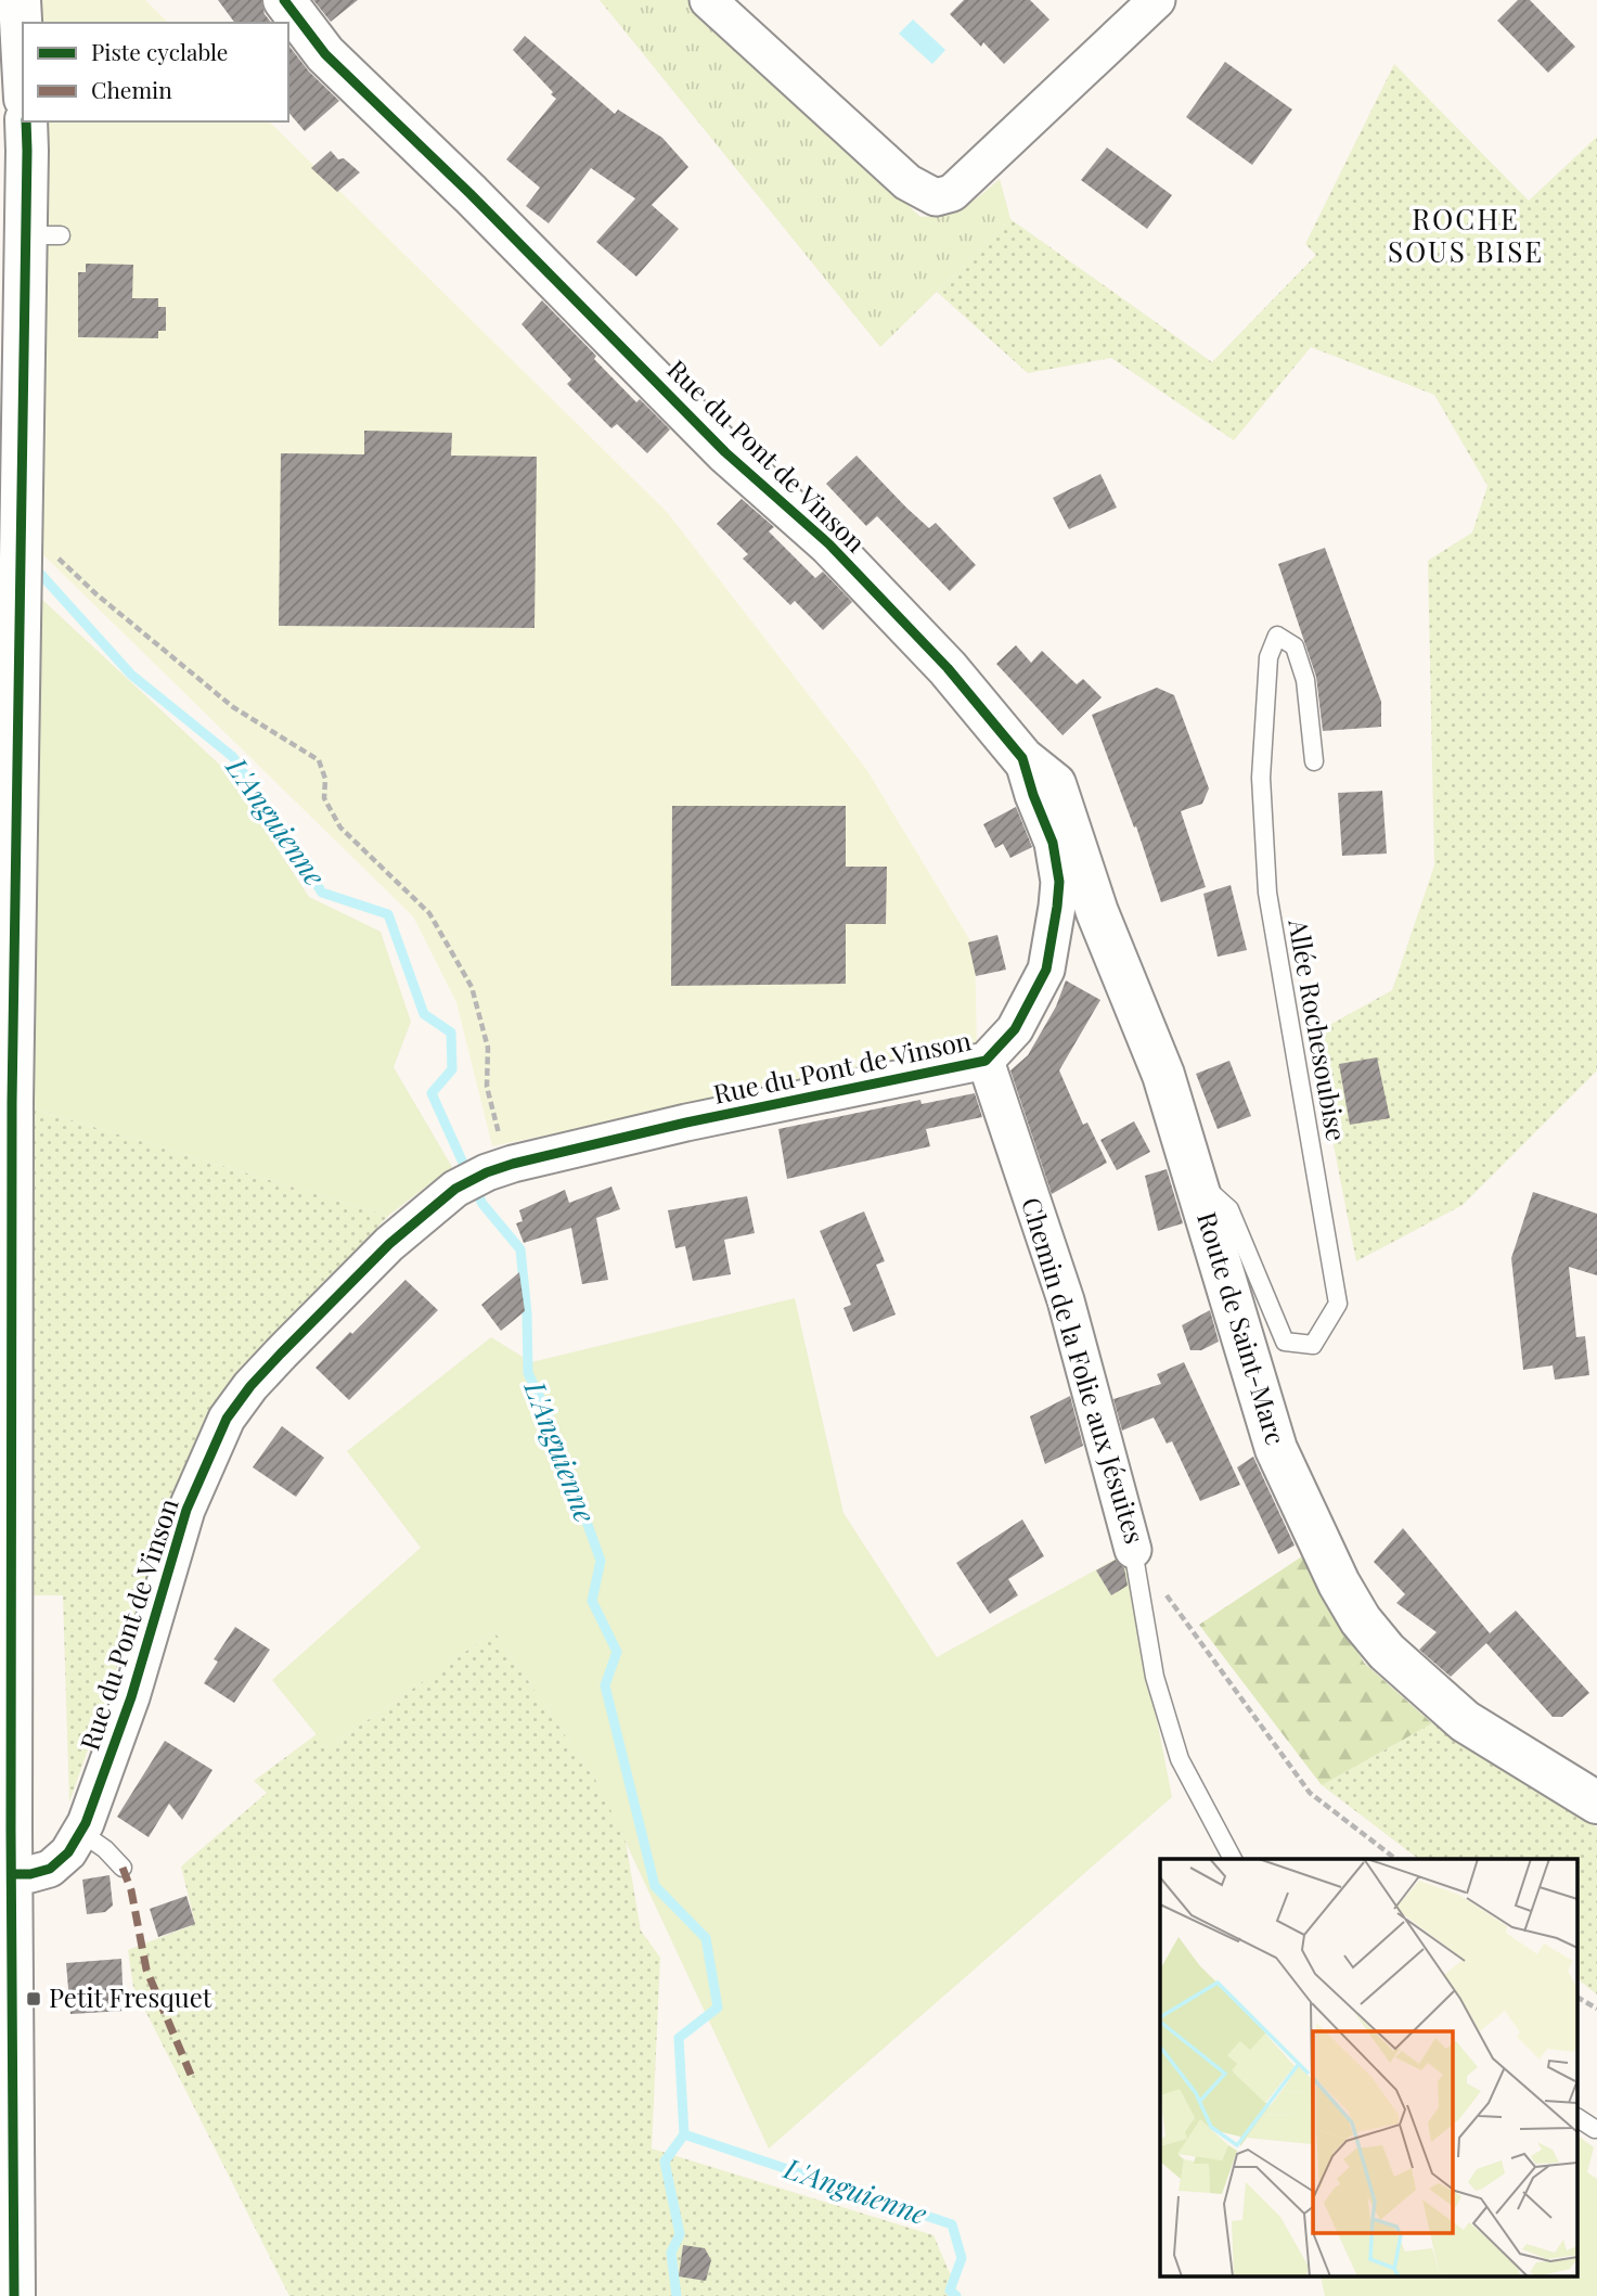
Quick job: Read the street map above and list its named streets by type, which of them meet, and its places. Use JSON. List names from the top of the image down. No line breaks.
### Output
{"streets":{"street":["Rue du Pont de Vinson","Route de Saint-Marc","Chemin de la Folie aux Jésuites"],"lane":["Allée Rochesoubise"]},"crossings":[["Rue du Pont de Vinson","Route de Saint-Marc"],["Rue du Pont de Vinson","Chemin de la Folie aux Jésuites"],["Allée Rochesoubise","Route de Saint-Marc"]],"districts":["ROCHE SOUS BISE"],"water":["L'Anguienne"],"places":{"transit":["Petit Fresquet"]},"legend":["Piste cyclable","Chemin"]}
